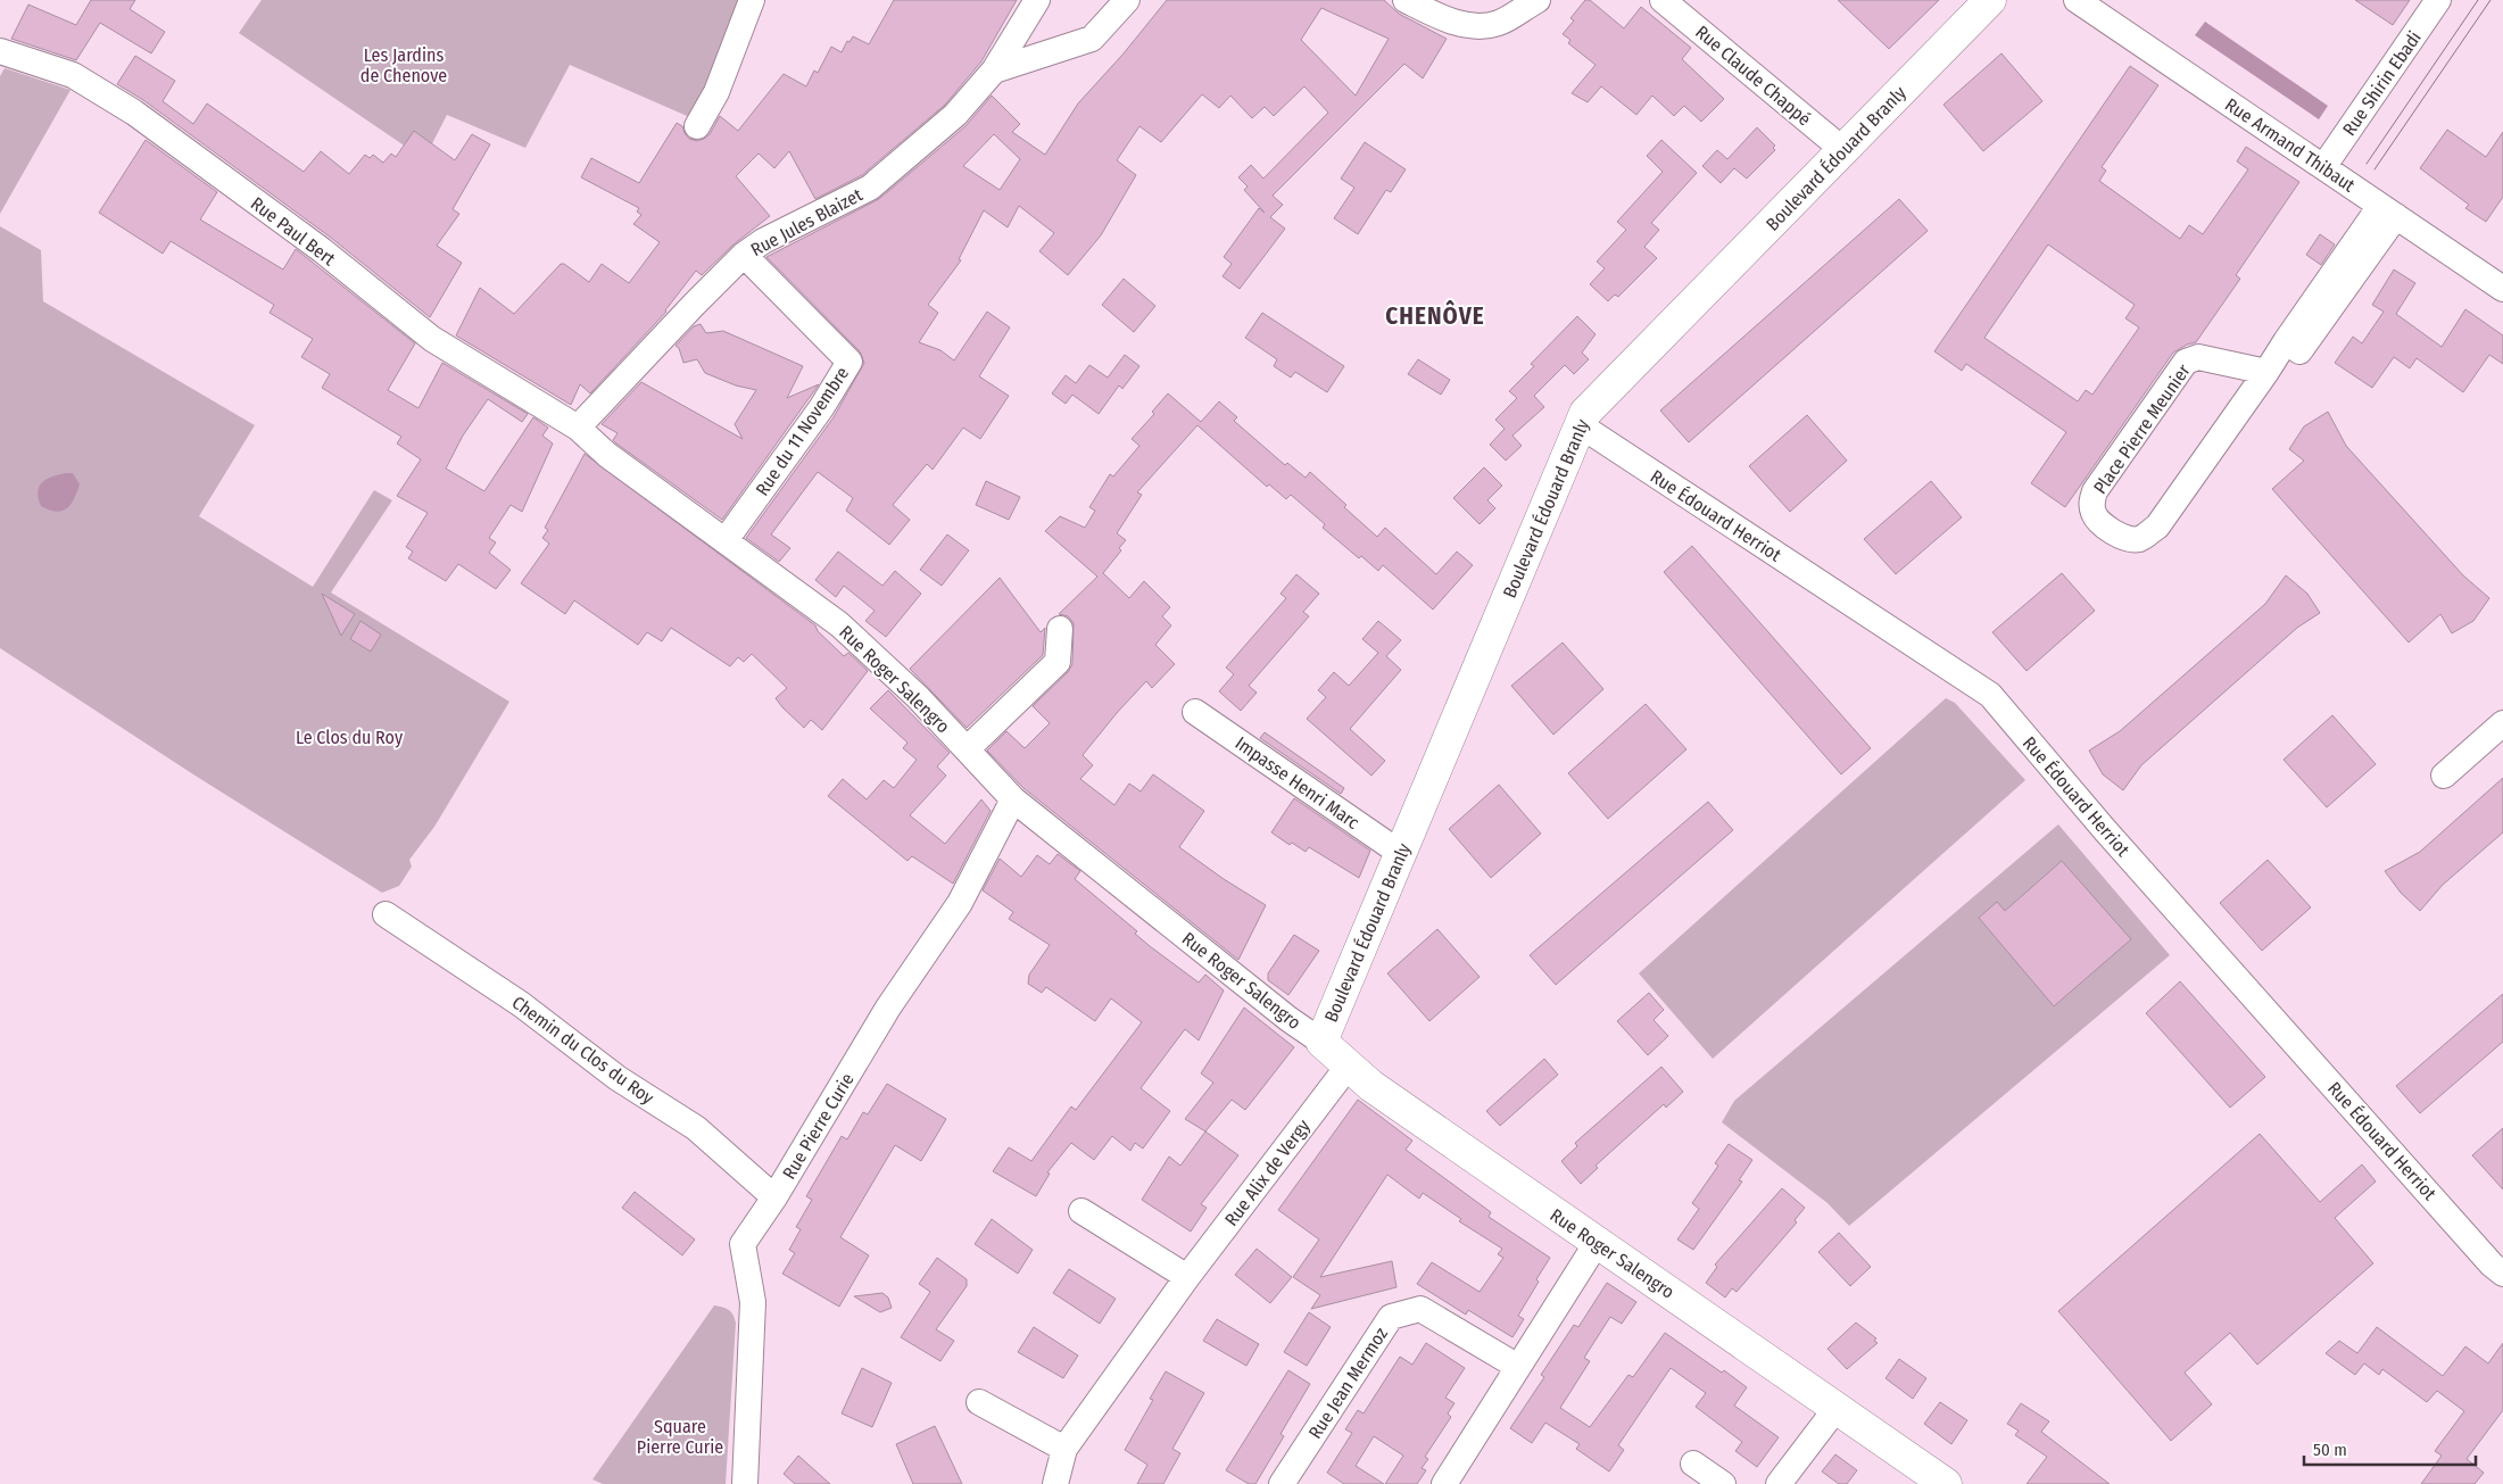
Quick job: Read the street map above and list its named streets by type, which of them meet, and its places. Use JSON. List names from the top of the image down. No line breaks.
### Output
{"streets":{"street":["Rue Claude Chappé","Rue Shirin Ebadi","Rue Armand Thibaut","Boulevard Édouard Branly","Rue Jules Blaizet","Rue Paul Bert","Place Pierre Meunier","Rue du 11 Novembre","Rue Édouard Herriot","Rue Roger Salengro","Impasse Henri Marc","Chemin du Clos du Roy","Rue Pierre Curie","Rue Alix de Vergy","Rue Jean Mermoz"]},"crossings":[["Rue Claude Chappé","Boulevard Édouard Branly"],["Rue Shirin Ebadi","Rue Armand Thibaut"],["Rue Armand Thibaut","Place Pierre Meunier"],["Boulevard Édouard Branly","Rue Édouard Herriot"],["Boulevard Édouard Branly","Rue Roger Salengro"],["Boulevard Édouard Branly","Impasse Henri Marc"],["Rue Jules Blaizet","Rue Paul Bert"],["Rue Jules Blaizet","Rue du 11 Novembre"],["Rue Jules Blaizet","Rue Roger Salengro"],["Rue Paul Bert","Rue Roger Salengro"],["Rue du 11 Novembre","Rue Roger Salengro"],["Rue Roger Salengro","Rue Pierre Curie"],["Rue Roger Salengro","Rue Alix de Vergy"],["Chemin du Clos du Roy","Rue Pierre Curie"]],"districts":["CHENÔVE"],"parks":["Les Jardins de Chenove","Le Clos du Roy","Square Pierre Curie"],"scale_bar":"50 m"}
